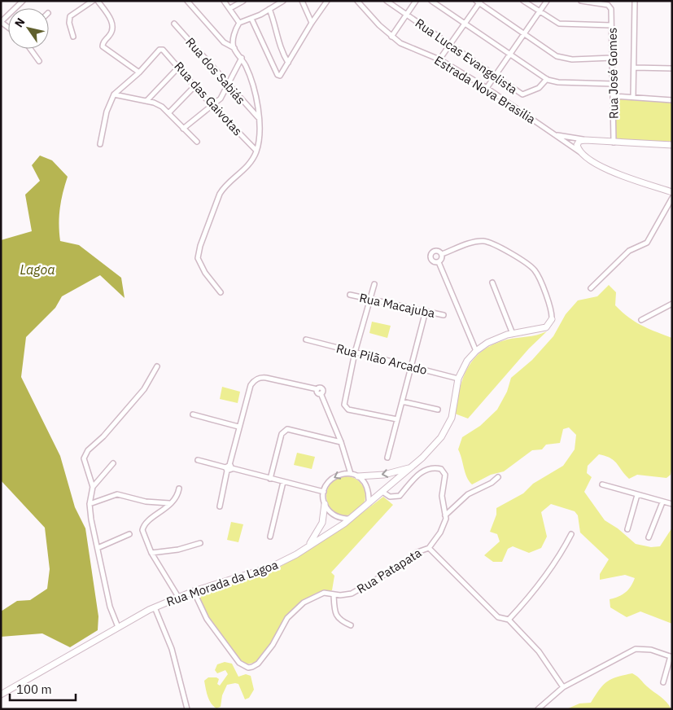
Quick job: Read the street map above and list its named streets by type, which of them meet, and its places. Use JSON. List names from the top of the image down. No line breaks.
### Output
{"streets":{"street":["Rua Lucas Evangelista","Rua dos Sabiás","Rua José Gomes","Estrada Nova Brasilia","Rua das Gaivotas","Rua Macajuba","Rua Pilão Arcado","Rua Patapata","Rua Morada da Lagoa"]},"crossings":[["Rua José Gomes","Estrada Nova Brasilia"],["Rua Pilão Arcado","Rua Morada da Lagoa"],["Rua Patapata","Rua Morada da Lagoa"]],"water":["Lagoa"],"scale_bar":"100 m","north":"top left"}
